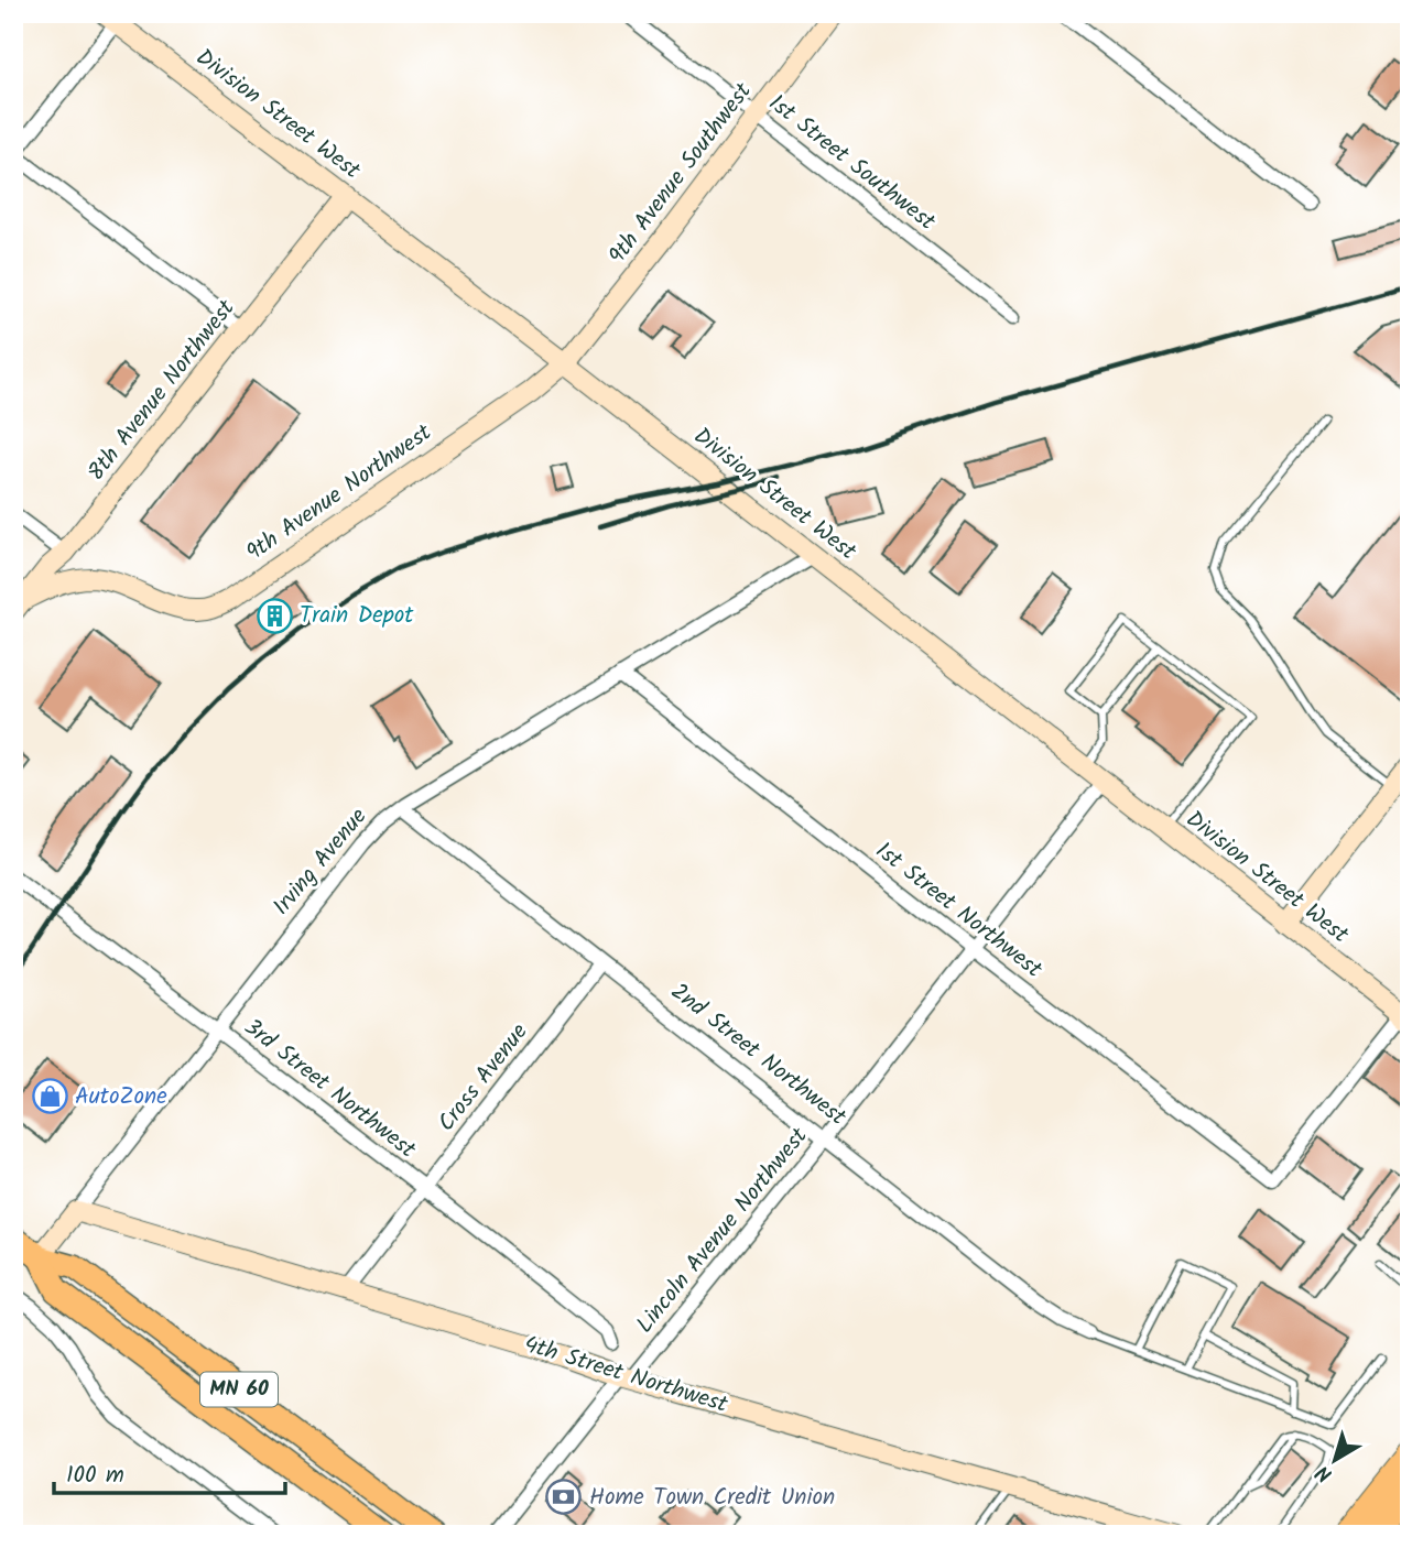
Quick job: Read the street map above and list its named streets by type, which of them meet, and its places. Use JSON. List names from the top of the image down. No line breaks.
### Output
{"streets":{"main road":["MN 60"],"street":["Division Street West","1st Street Southwest","9th Avenue Southwest","8th Avenue Northwest","9th Avenue Northwest","Irving Avenue","1st Street Northwest","2nd Street Northwest","Cross Avenue","3rd Street Northwest","Lincoln Avenue Northwest","4th Street Northwest"]},"crossings":[["Division Street West","9th Avenue Southwest"],["Division Street West","8th Avenue Northwest"],["Division Street West","9th Avenue Northwest"],["Division Street West","Irving Avenue"],["Division Street West","1st Street Northwest"],["Division Street West","Lincoln Avenue Northwest"],["1st Street Southwest","9th Avenue Southwest"],["9th Avenue Southwest","9th Avenue Northwest"],["Irving Avenue","1st Street Northwest"],["Irving Avenue","2nd Street Northwest"],["Irving Avenue","3rd Street Northwest"],["Irving Avenue","4th Street Northwest"],["Irving Avenue","MN 60"],["1st Street Northwest","Lincoln Avenue Northwest"],["2nd Street Northwest","Cross Avenue"],["2nd Street Northwest","Lincoln Avenue Northwest"],["Cross Avenue","3rd Street Northwest"],["Cross Avenue","4th Street Northwest"],["Lincoln Avenue Northwest","4th Street Northwest"]],"places":{"building":["Train Depot"],"shop":["AutoZone"],"bank":["Home Town Credit Union"]},"scale_bar":"100 m","north":"bottom left"}
